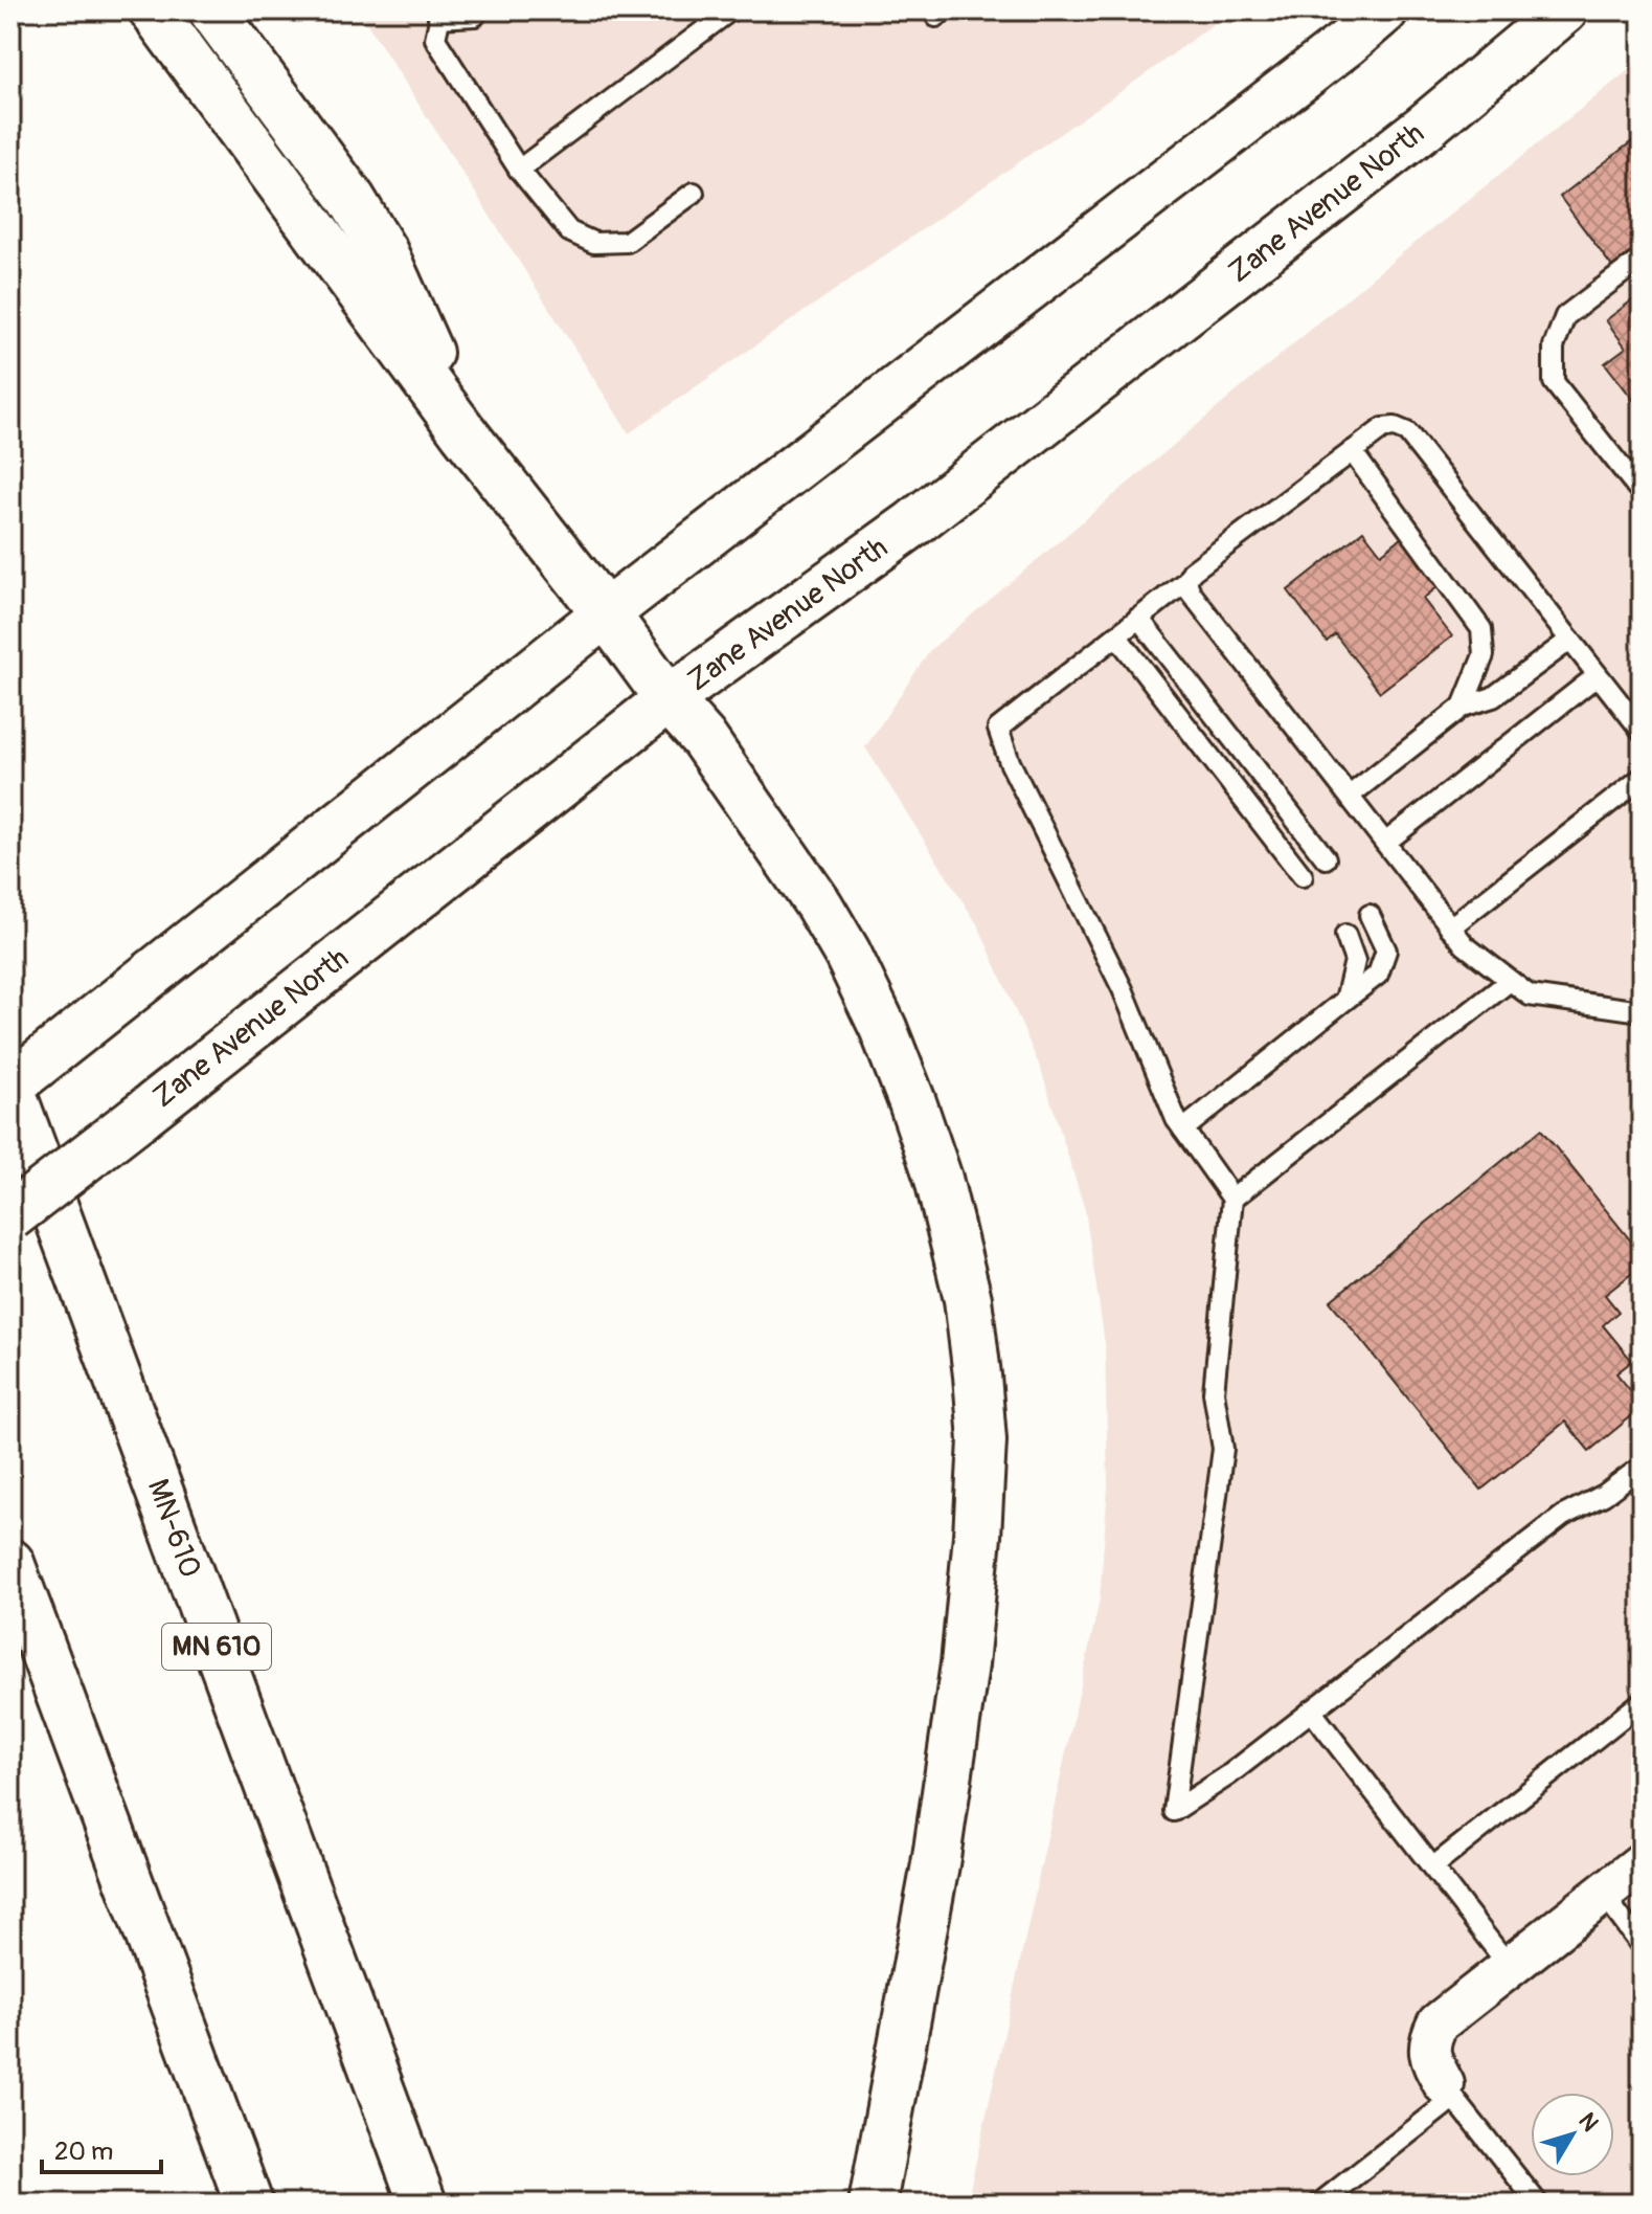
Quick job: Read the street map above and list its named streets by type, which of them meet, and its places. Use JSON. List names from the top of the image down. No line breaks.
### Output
{"streets":{"main road":["Zane Avenue North","MN-610","MN 610"]},"scale_bar":"20 m","north":"top right"}
